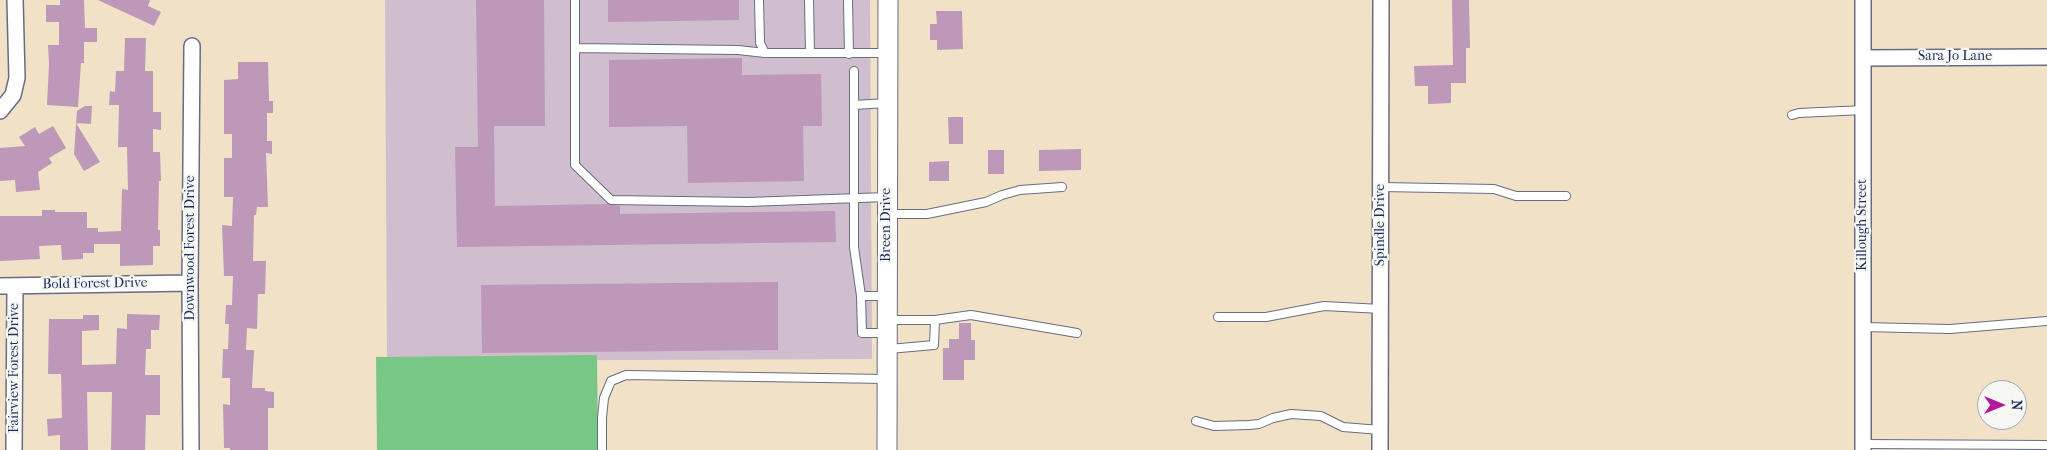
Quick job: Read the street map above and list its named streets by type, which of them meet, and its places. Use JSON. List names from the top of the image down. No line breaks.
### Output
{"streets":{"street":["Sara Jo Lane","Breen Drive","Spindle Drive","Killough Street","Downwood Forest Drive","Bold Forest Drive","Fairview Forest Drive"]},"crossings":[["Sara Jo Lane","Killough Street"],["Downwood Forest Drive","Bold Forest Drive"],["Bold Forest Drive","Fairview Forest Drive"]],"north":"right"}
